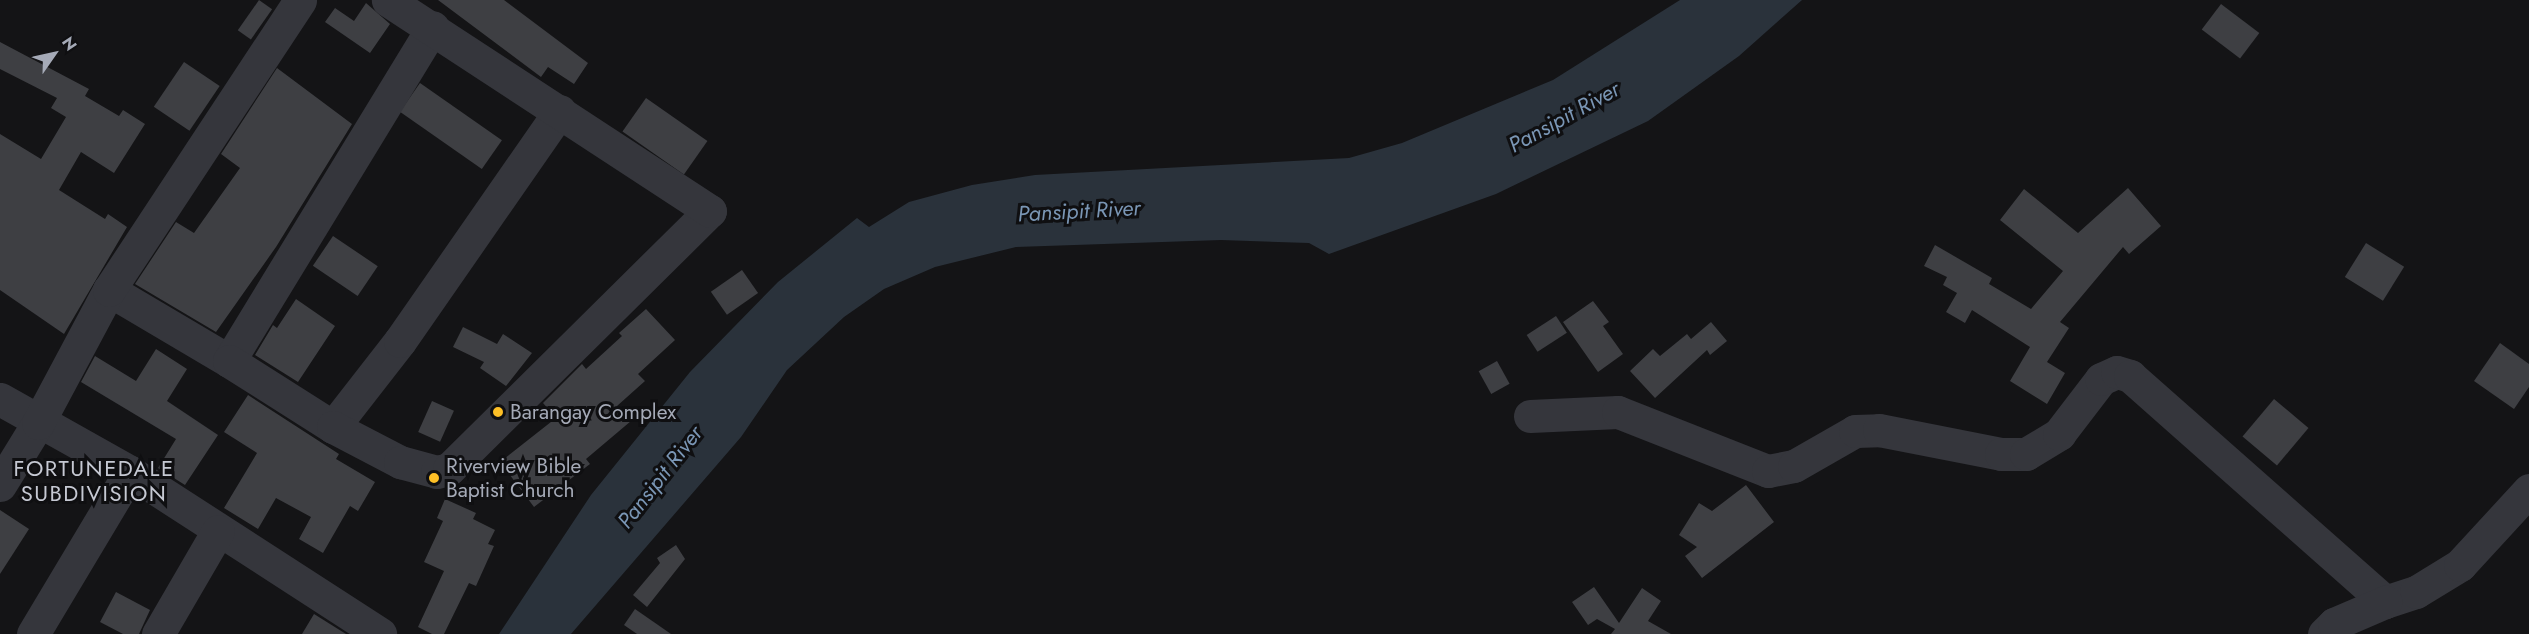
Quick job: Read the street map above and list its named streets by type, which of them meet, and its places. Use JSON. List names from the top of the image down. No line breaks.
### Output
{"districts":["FORTUNEDALE SUBDIVISION"],"water":["Pansipit River"],"places":["Barangay Complex","Riverview Bible Baptist Church"],"north":"top right"}
